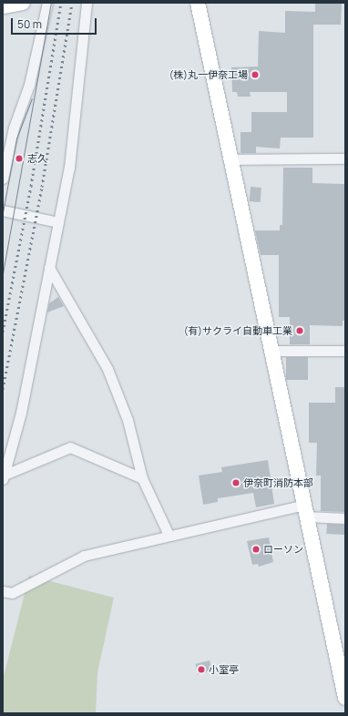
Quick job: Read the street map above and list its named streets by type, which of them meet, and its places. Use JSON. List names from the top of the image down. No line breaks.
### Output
{"places":["(株)丸一伊奈工場","志久","(有)サクライ自動車工業","伊奈町消防本部","ローソン","小室亭"],"scale_bar":"50 m"}
